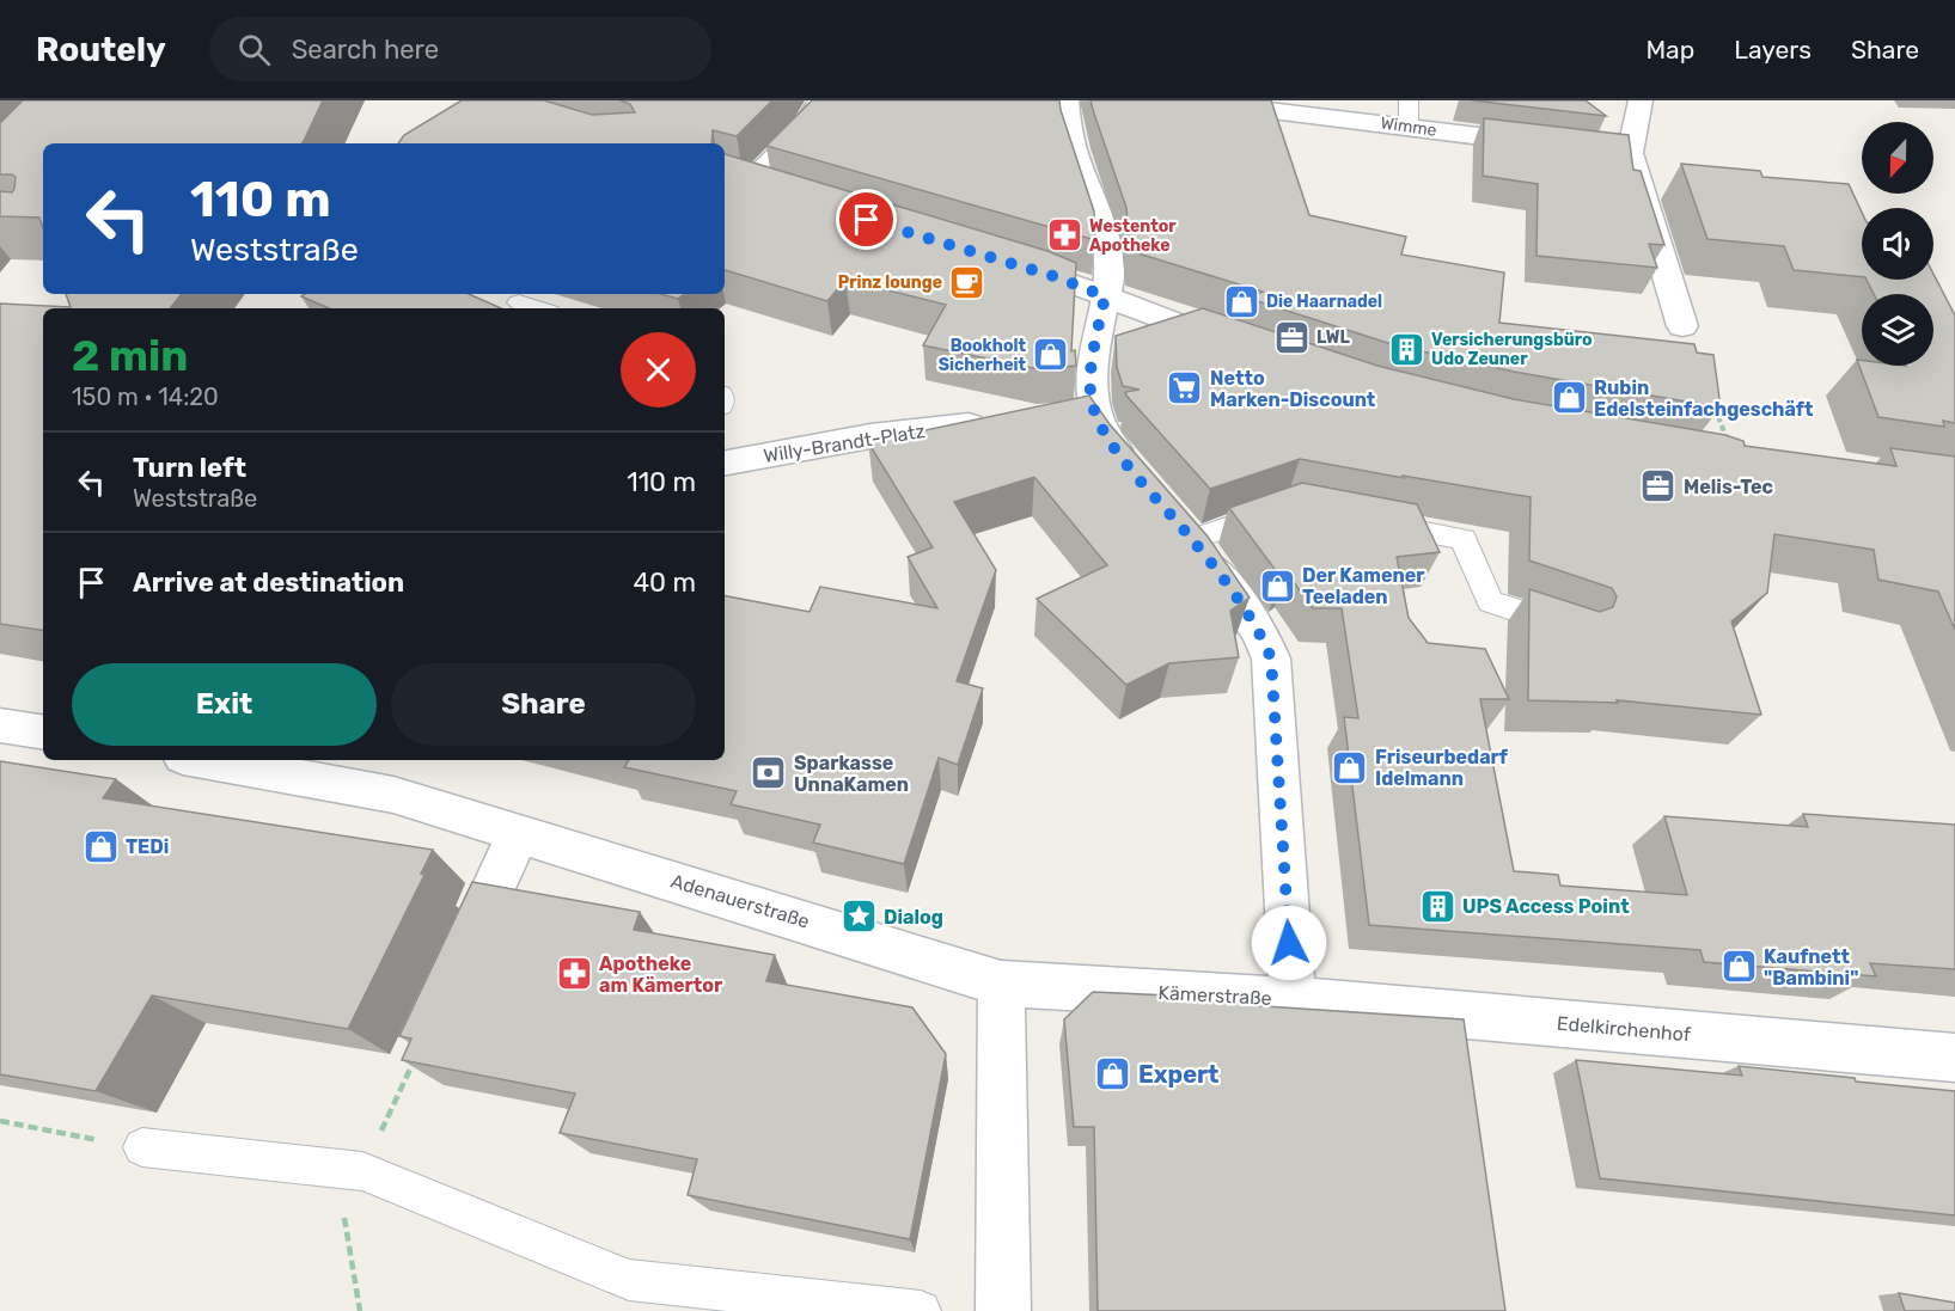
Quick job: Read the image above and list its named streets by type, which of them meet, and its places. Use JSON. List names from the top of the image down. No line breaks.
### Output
{"streets":{"street":["Wimme","Willy-Brandt-Platz","Adenauerstraße","Kämerstraße","Edelkirchenhof"]},"crossings":[["Adenauerstraße","Kämerstraße"],["Kämerstraße","Edelkirchenhof"]],"places":{"pharmacy":["Westentor Apotheke","Apotheke am Kämertor"],"cafe":["Prinz lounge"],"shop":["Die Haarnadel","Bookholt Sicherheit","Rubin Edelsteinfachgeschäft","Der Kamener Teeladen","Friseurbedarf Idelmann","TEDi","Kaufnett \"Bambini\"","Expert"],"office":["LWL","Melis-Tec"],"building":["Versicherungsbüro Udo Zeuner","UPS Access Point"],"supermarket":["Netto Marken-Discount"],"bank":["Sparkasse UnnaKamen"],"place":["Dialog"]},"north":"bottom","page":{"header":"Routely","search":"Search here","nav":["Map","Layers","Share"],"turn":["110 m","Weststraße"],"heading":["2 min","150 m · 14:20"],"list":[{"name":"Turn left","note":"Weststraße","value":"110 m"},{"name":"Arrive at destination","value":"40 m"}],"buttons":["Exit","Share"]}}
